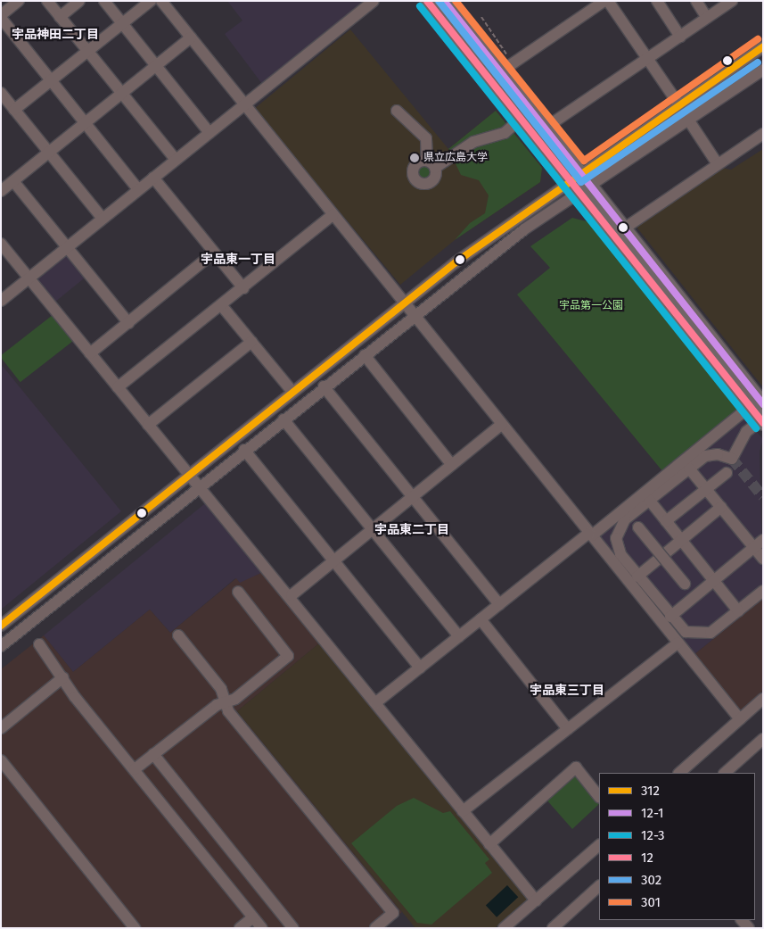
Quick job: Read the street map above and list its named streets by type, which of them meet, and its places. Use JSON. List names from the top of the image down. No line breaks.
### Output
{"districts":["宇品神田二丁目","宇品東一丁目","宇品東二丁目","宇品東三丁目"],"parks":["宇品第一公園"],"places":["県立広島大学"],"lines":["transit line 12-1","transit line 12","transit line 302","transit line 301","transit line 12-3","transit line 312"],"legend":["312","12-1","12-3","12","302","301"]}
